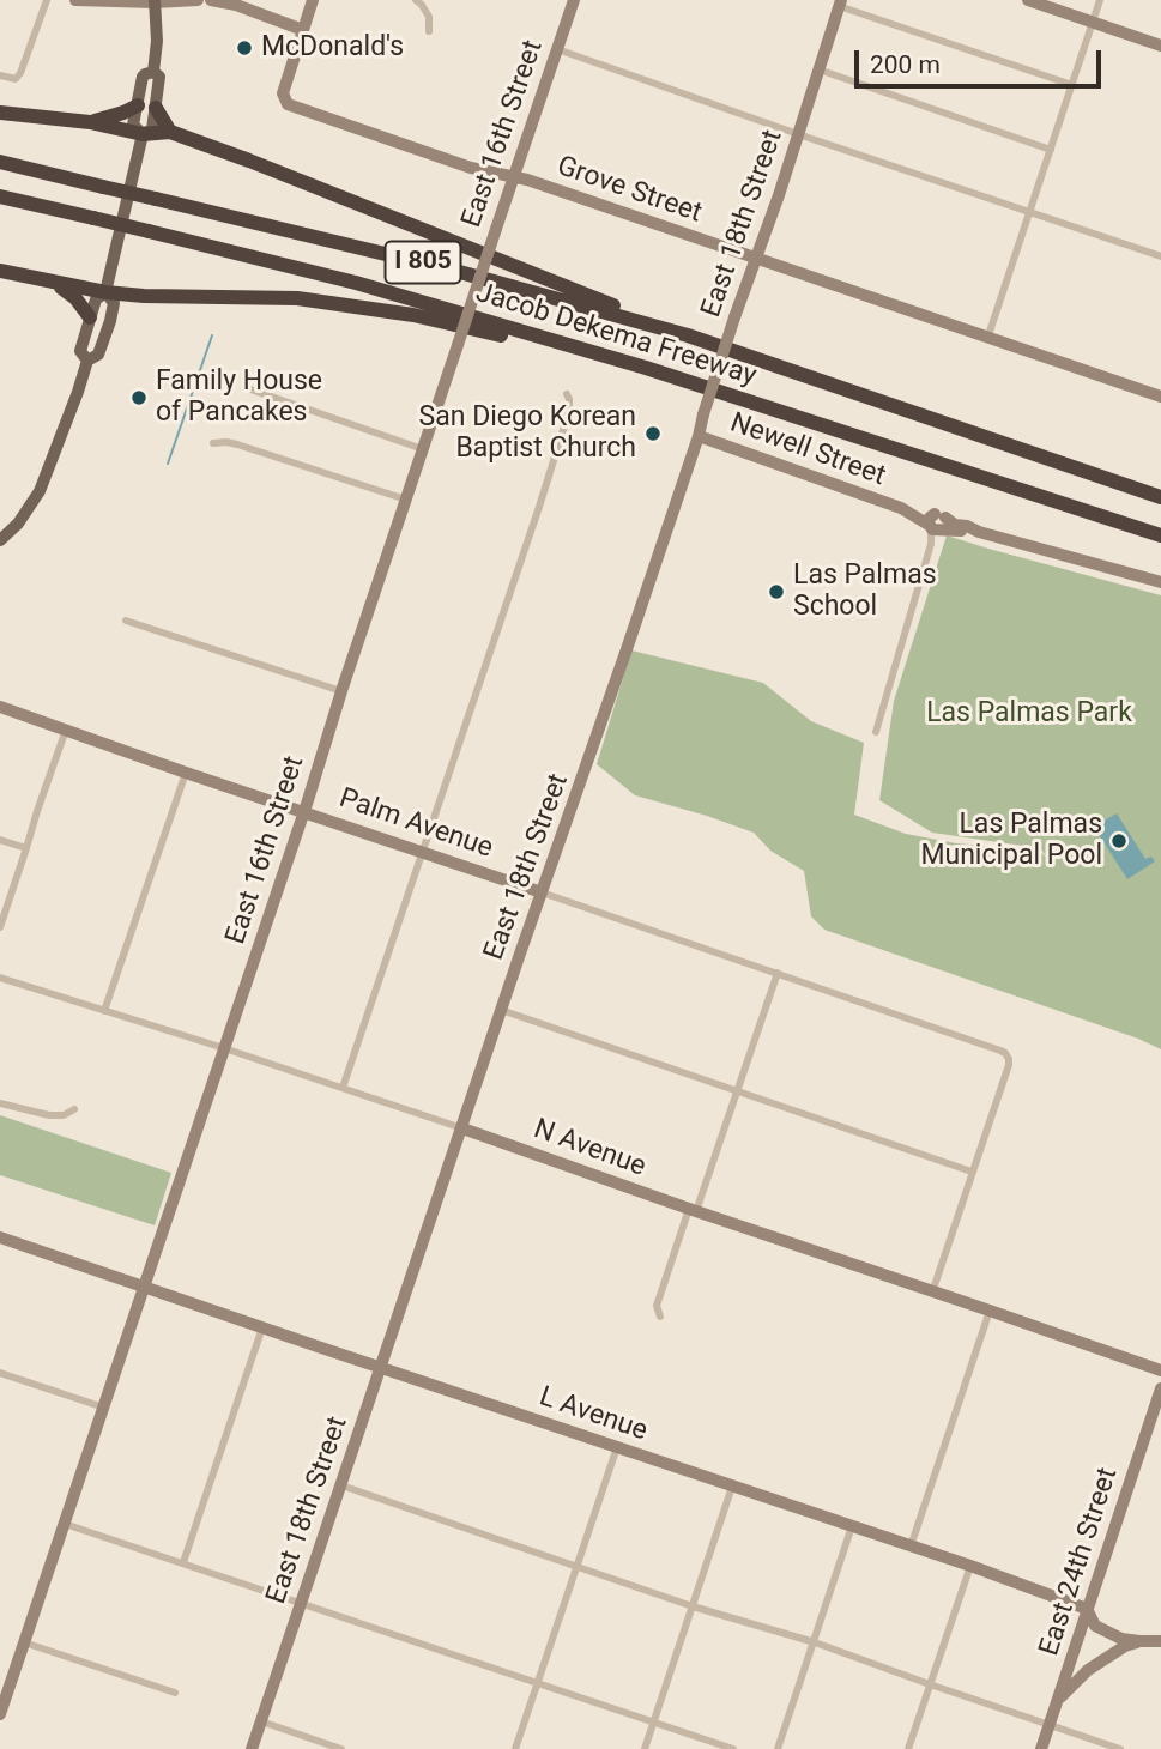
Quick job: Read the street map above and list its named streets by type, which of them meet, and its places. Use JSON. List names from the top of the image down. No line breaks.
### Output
{"streets":{"highway":["I 805","Jacob Dekema Freeway"],"street":["East 16th Street","Grove Street","East 18th Street","Newell Street","Palm Avenue","N Avenue","L Avenue","East 24th Street"]},"crossings":[["East 16th Street","Grove Street"],["East 16th Street","Palm Avenue"],["East 16th Street","N Avenue"],["East 16th Street","L Avenue"],["Grove Street","East 18th Street"],["East 18th Street","Newell Street"],["East 18th Street","Palm Avenue"],["East 18th Street","N Avenue"],["East 18th Street","L Avenue"],["L Avenue","East 24th Street"]],"parks":["Las Palmas Park"],"places":["McDonald's","Family House of Pancakes","San Diego Korean Baptist Church","Las Palmas School","Las Palmas Municipal Pool"],"scale_bar":"200 m"}
